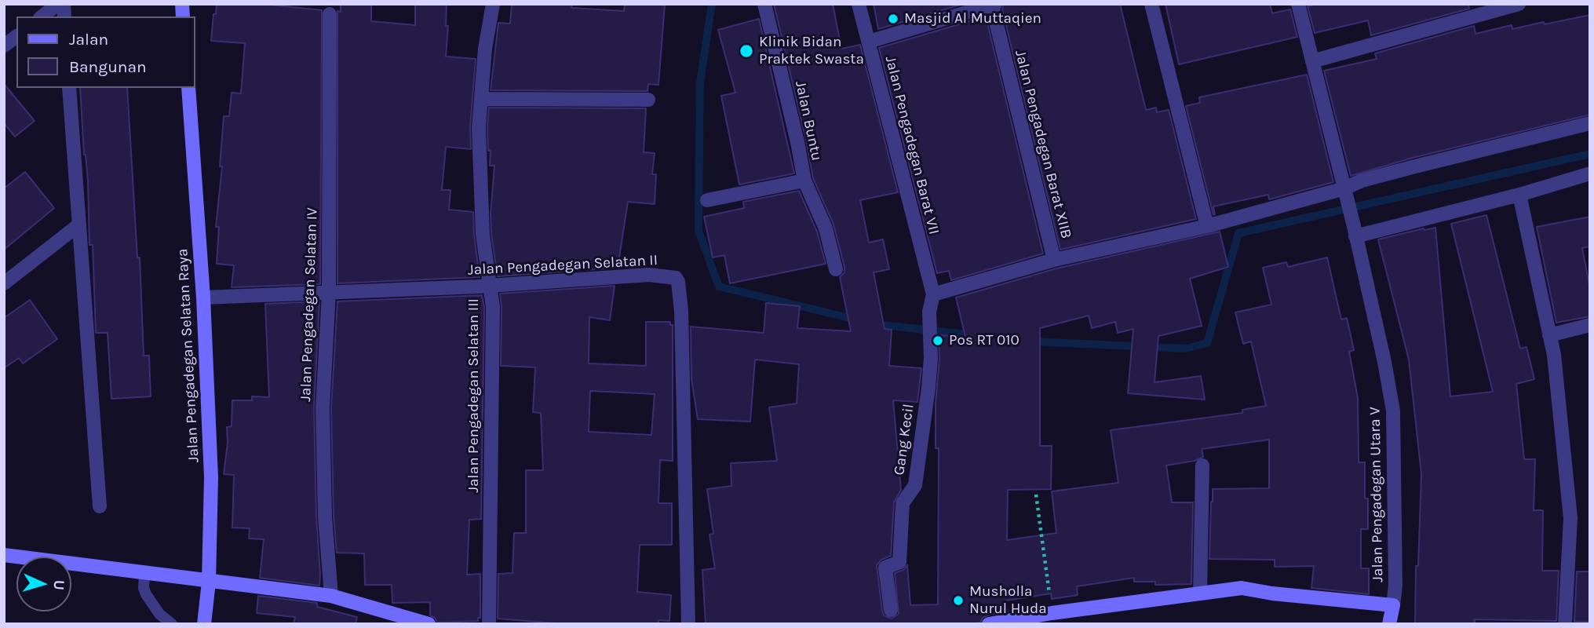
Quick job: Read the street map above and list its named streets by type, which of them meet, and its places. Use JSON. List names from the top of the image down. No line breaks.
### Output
{"streets":{"street":["Jalan Buntu","Jalan Pengadegan Barat XIIB","Jalan Pengadegan Barat VII","Jalan Pengadegan Selatan II","Jalan Pengadegan Selatan IV","Jalan Pengadegan Selatan Raya","Jalan Pengadegan Selatan III","Gang Kecil","Jalan Pengadegan Utara V"]},"crossings":[["Jalan Pengadegan Barat VII","Gang Kecil"],["Jalan Pengadegan Selatan II","Jalan Pengadegan Selatan IV"],["Jalan Pengadegan Selatan II","Jalan Pengadegan Selatan Raya"],["Jalan Pengadegan Selatan II","Jalan Pengadegan Selatan III"]],"places":["Masjid Al Muttaqien","Klinik Bidan Praktek Swasta","Pos RT 010","Musholla Nurul Huda"],"legend":["Jalan","Bangunan"],"north":"right"}
